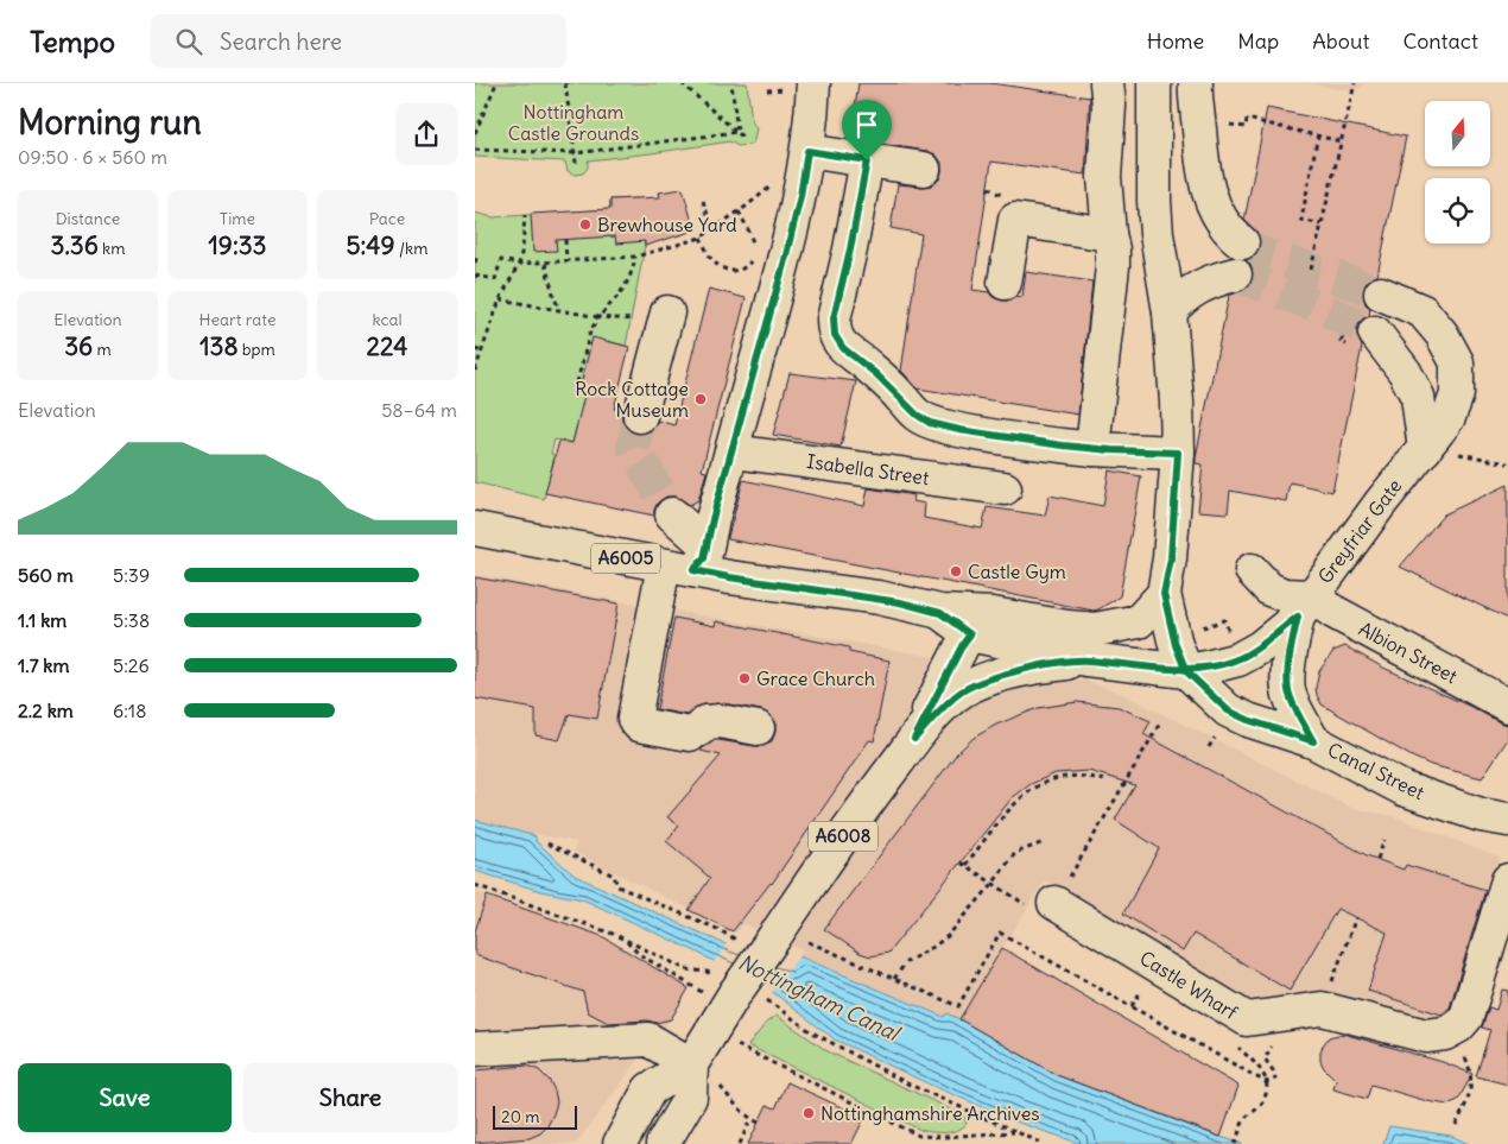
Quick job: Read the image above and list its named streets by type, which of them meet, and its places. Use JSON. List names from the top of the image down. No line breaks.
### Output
{"streets":{"main road":["Isabella Street","Greyfriar Gate","A6005","Albion Street","Canal Street","A6008","Castle Wharf"]},"crossings":[["Greyfriar Gate","Albion Street"],["Greyfriar Gate","Canal Street"],["Greyfriar Gate","A6008"],["A6005","A6008"],["Albion Street","Canal Street"]],"water":["Nottingham Canal"],"parks":["Nottingham Castle Grounds"],"places":["Brewhouse Yard","Rock Cottage Museum","Castle Gym","Grace Church","Nottinghamshire Archives"],"scale_bar":"20 m","north":"top","page":{"header":"Tempo","search":"Search here","nav":["Home","Map","About","Contact"],"heading":["Morning run","09:50 · 6 × 560 m"],"stats":[["Distance","3.36 km"],["Time","19:33"],["Pace","5:49 /km"],["Elevation","36 m"],["Heart rate","138 bpm"],["kcal","224"]],"chart":["Elevation","58–64 m"],"list":[{"name":"560 m","note":"5:39"},{"name":"1.1 km","note":"5:38"},{"name":"1.7 km","note":"5:26"},{"name":"2.2 km","note":"6:18"}],"buttons":["Save","Share"],"scale":"20 m"}}
